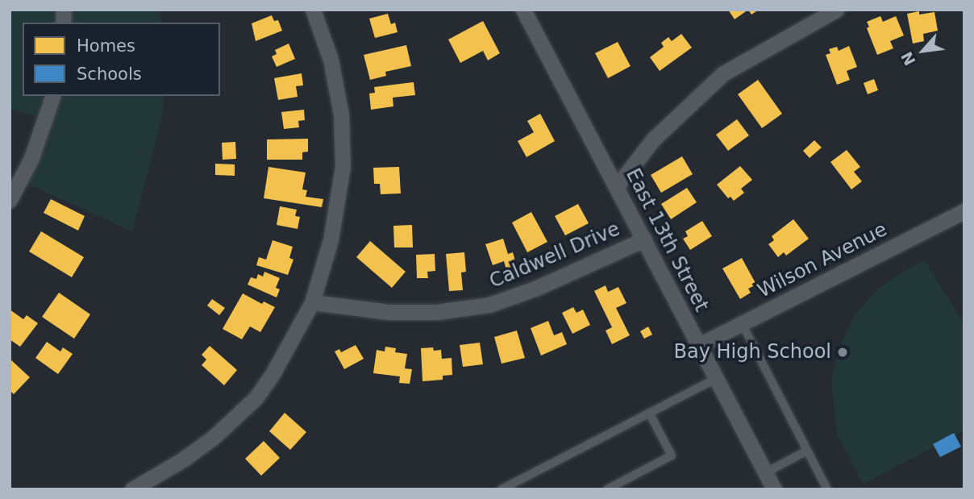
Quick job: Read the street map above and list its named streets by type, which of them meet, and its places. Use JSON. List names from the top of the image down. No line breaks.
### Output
{"streets":{"street":["East 13th Street","Caldwell Drive","Wilson Avenue"]},"crossings":[["East 13th Street","Caldwell Drive"],["East 13th Street","Wilson Avenue"]],"places":["Bay High School"],"legend":["Homes","Schools"],"north":"bottom left"}
